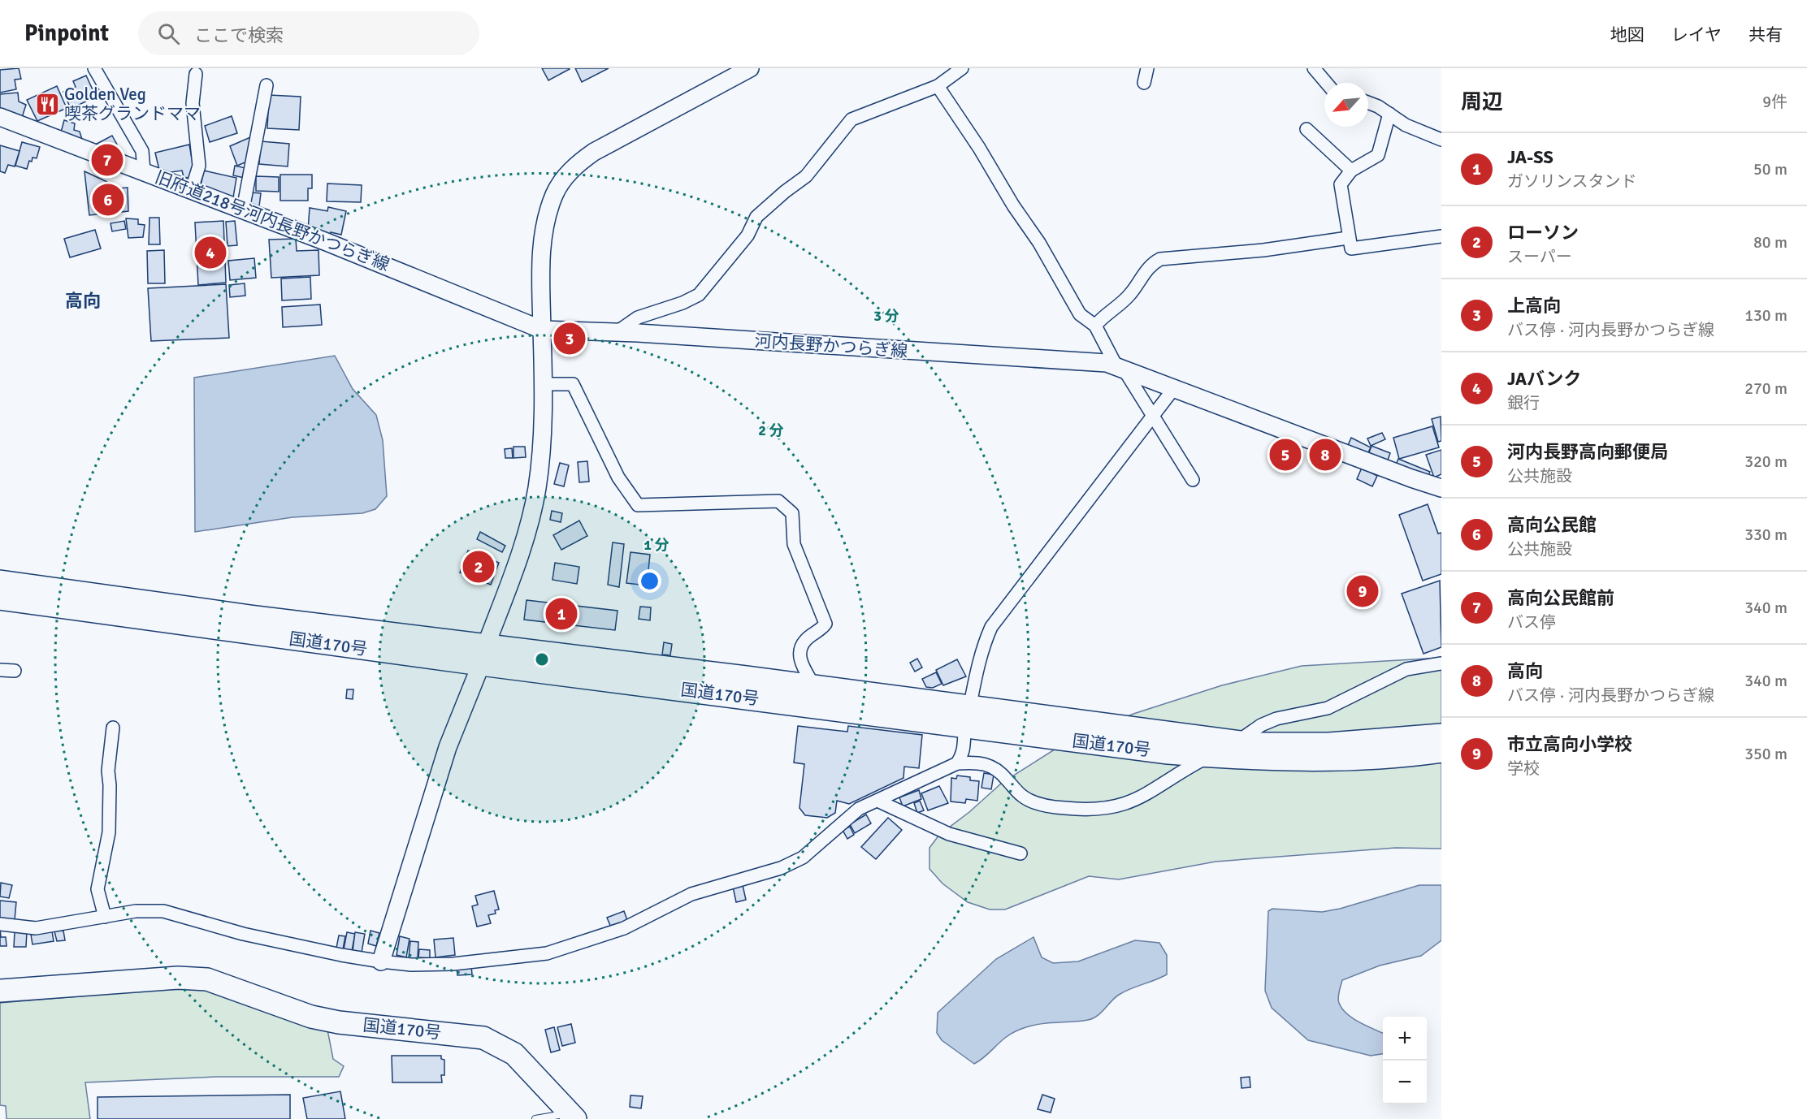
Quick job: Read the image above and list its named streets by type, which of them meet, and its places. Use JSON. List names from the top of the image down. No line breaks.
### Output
{"streets":{"highway":["国道170号"],"street":["旧府道218号河内長野かつらぎ線","河内長野かつらぎ線"]},"crossings":[["旧府道218号河内長野かつらぎ線","河内長野かつらぎ線"]],"districts":["高向"],"places":{"restaurant":["Golden Veg 喫茶グランドママ"]},"north":"bottom left","page":{"header":"Pinpoint","search":"ここで検索","nav":["地図","レイヤ","共有"],"heading":["周辺","9件"],"list":[{"mark":"1","name":"JA-SS","note":"ガソリンスタンド","value":"50 m"},{"mark":"2","name":"ローソン","note":"スーパー","value":"80 m"},{"mark":"3","name":"上高向","note":"バス停 · 河内長野かつらぎ線","value":"130 m"},{"mark":"4","name":"JAバンク","note":"銀行","value":"270 m"},{"mark":"5","name":"河内長野高向郵便局","note":"公共施設","value":"320 m"},{"mark":"6","name":"高向公民館","note":"公共施設","value":"330 m"},{"mark":"7","name":"高向公民館前","note":"バス停","value":"340 m"},{"mark":"8","name":"高向","note":"バス停 · 河内長野かつらぎ線","value":"340 m"},{"mark":"9","name":"市立高向小学校","note":"学校","value":"350 m"}],"pins":["7","6","4","3","5","8","2","9","1"],"map_buttons":["+","−"]},"rings":["3 分","2 分","1 分"]}
